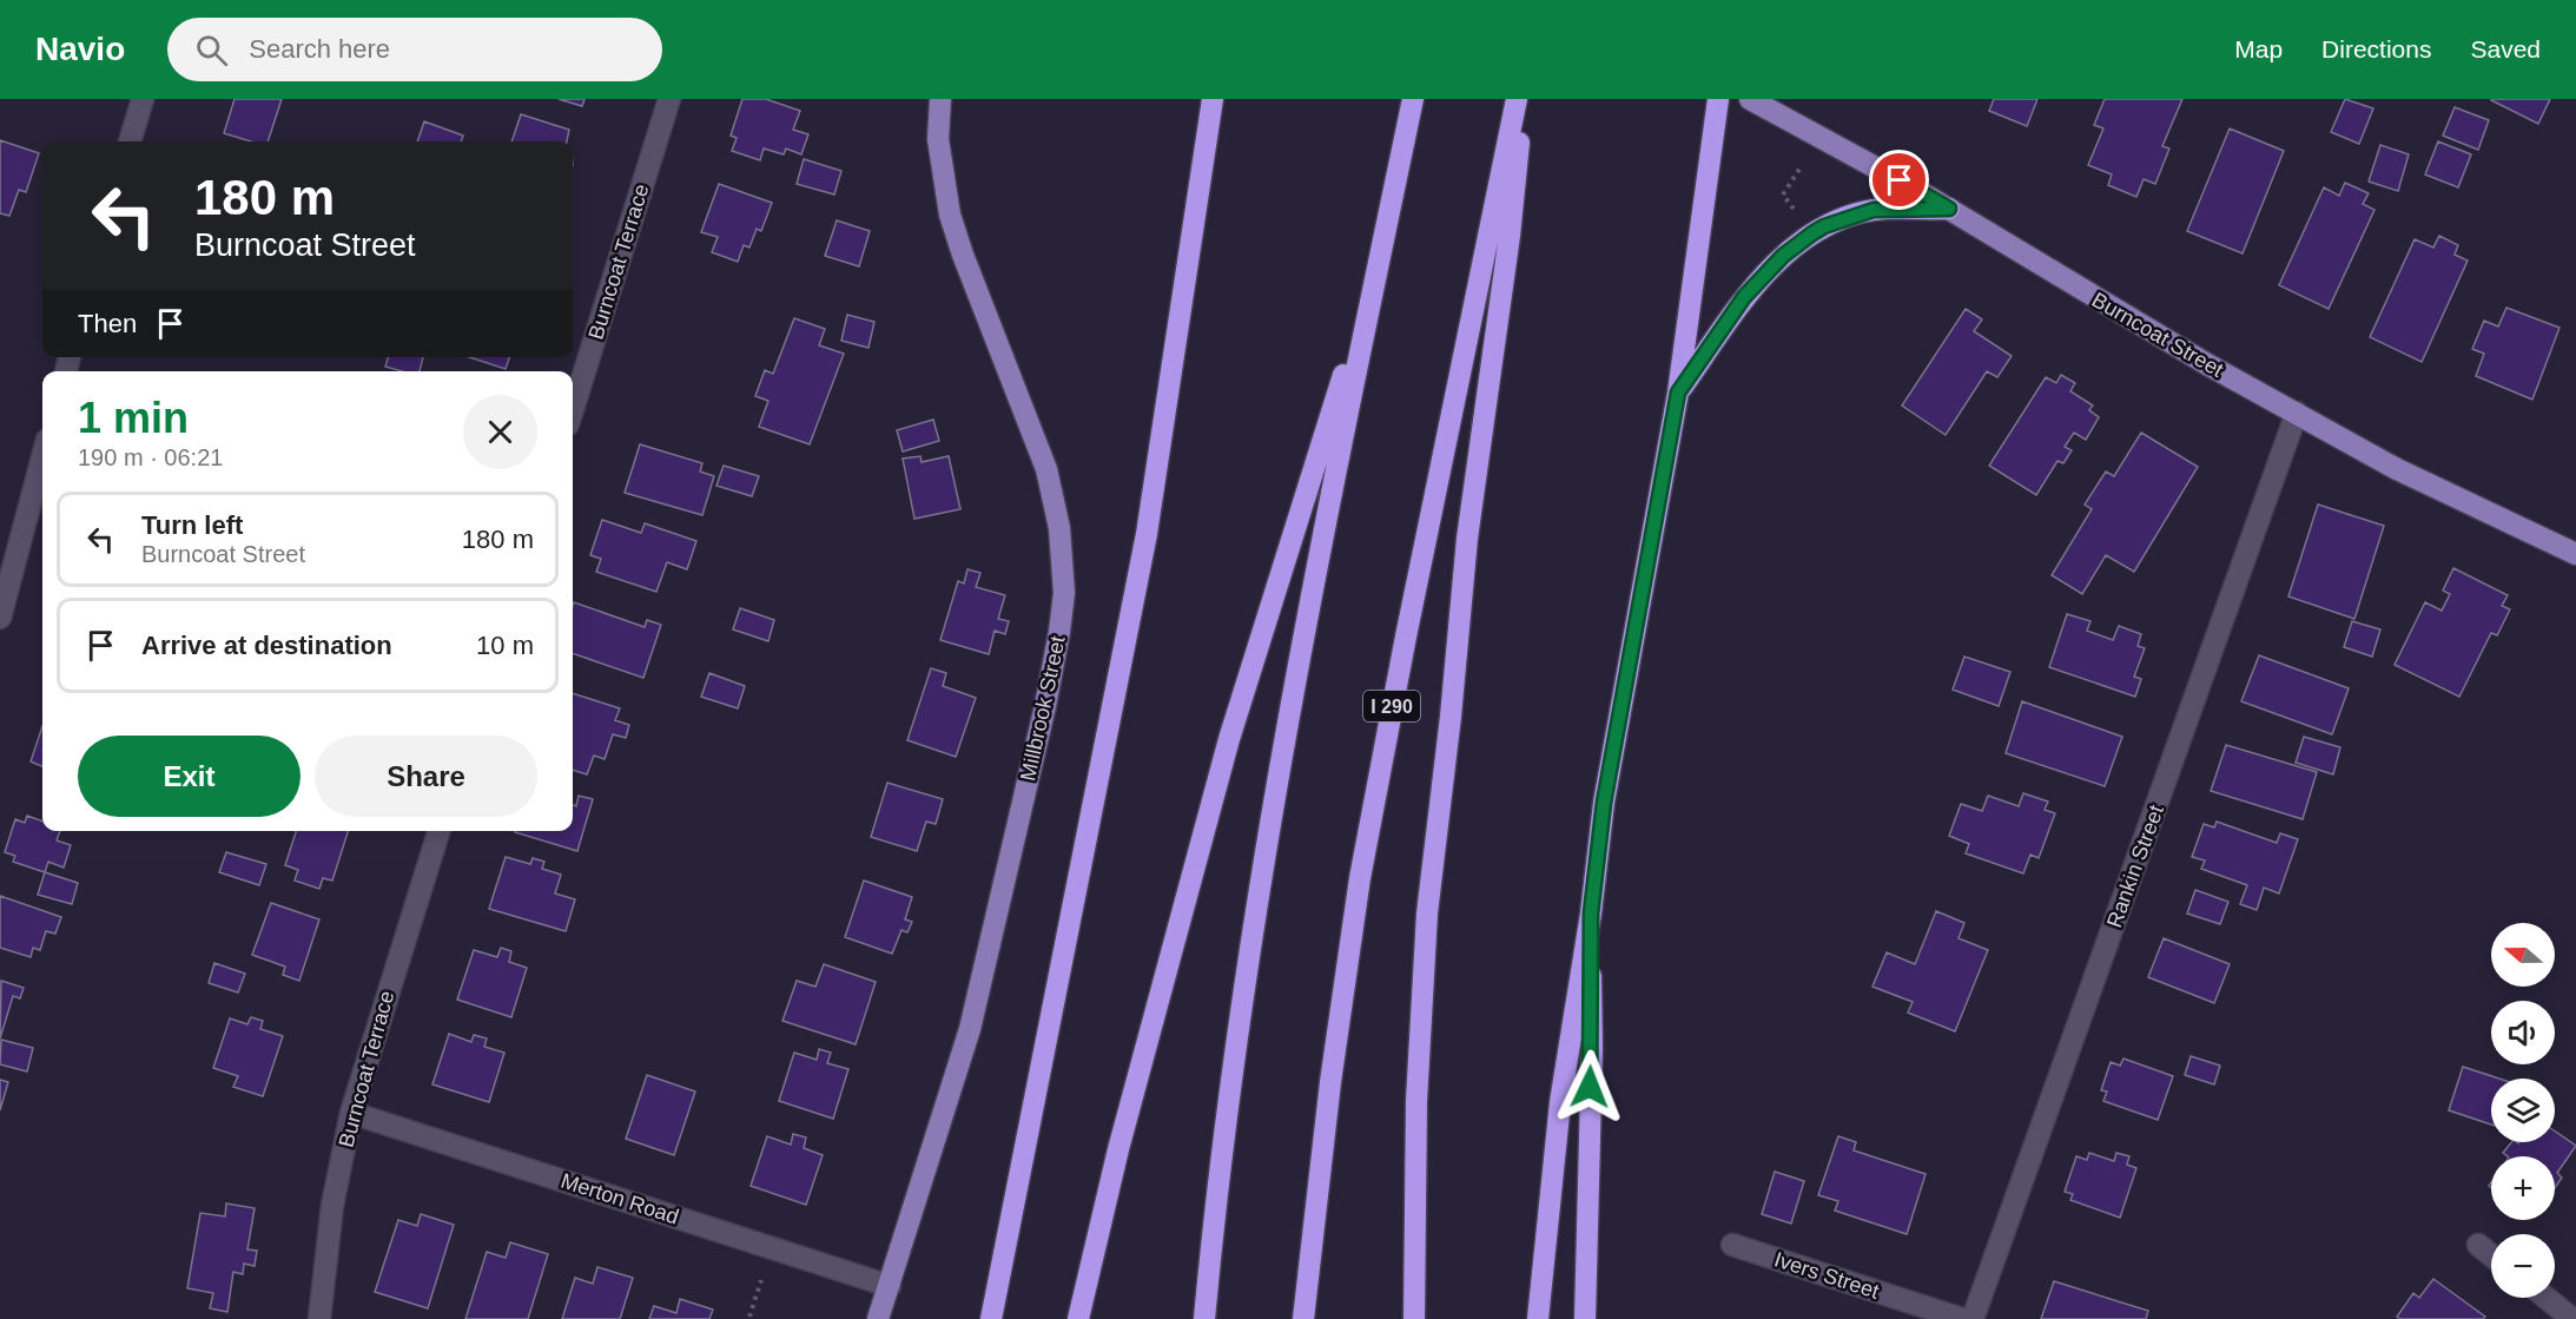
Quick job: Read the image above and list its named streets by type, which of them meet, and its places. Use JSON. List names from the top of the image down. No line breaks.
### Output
{"streets":{"highway":["I 290"],"main road":["Burncoat Street","Millbrook Street"],"street":["Burncoat Terrace","Rankin Street","Merton Road","Ivers Street"]},"crossings":[["Burncoat Terrace","Merton Road"],["Burncoat Street","Rankin Street"],["Millbrook Street","Merton Road"]],"north":"left","page":{"header":"Navio","search":"Search here","nav":["Map","Directions","Saved"],"turn":["180 m","Burncoat Street"],"then":"Then","heading":["1 min","190 m · 06:21"],"list":[{"name":"Turn left","note":"Burncoat Street","value":"180 m"},{"name":"Arrive at destination","value":"10 m"}],"buttons":["Exit","Share"],"map_buttons":["+","−"]}}
